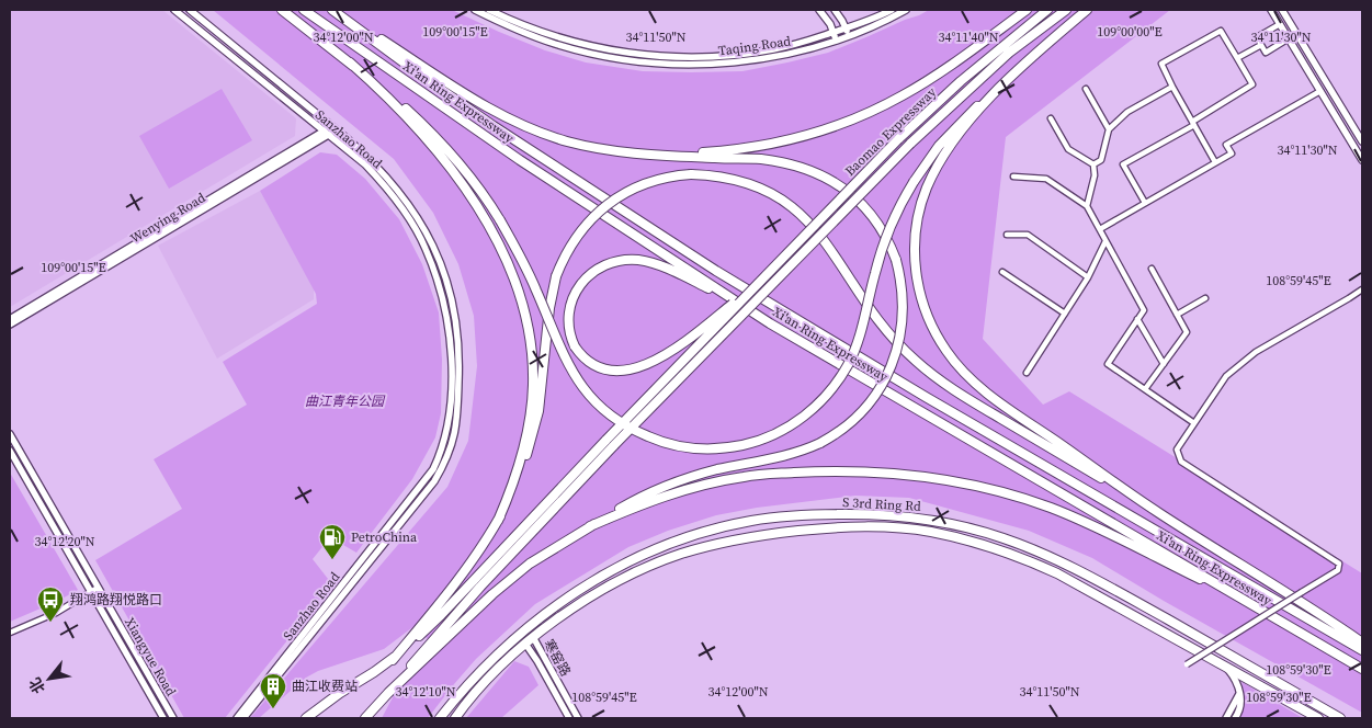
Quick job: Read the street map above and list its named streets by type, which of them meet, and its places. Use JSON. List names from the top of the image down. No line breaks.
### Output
{"streets":{"highway":["Xi'an Ring Expressway","Baomao Expressway","S 3rd Ring Rd"],"street":["Taqing Road","Sanzhao Road","Wenying Road","Xiangyue Road","寒窑路"]},"crossings":[["Sanzhao Road","Wenying Road"],["S 3rd Ring Rd","寒窑路"]],"parks":["曲江青年公园"],"places":{"fuel station":["PetroChina"],"bus stop":["翔鸿路翔悦路口"],"building":["曲江收费站"]},"north":"bottom left","coordinates":["109°00'00\"E","109°00'15\"E","34°11'50\"N","34°11'40\"N","34°11'30\"N","34°12'00\"N","108°59'45\"E","34°12'20\"N","108°59'30\"E","34°12'10\"N"]}
